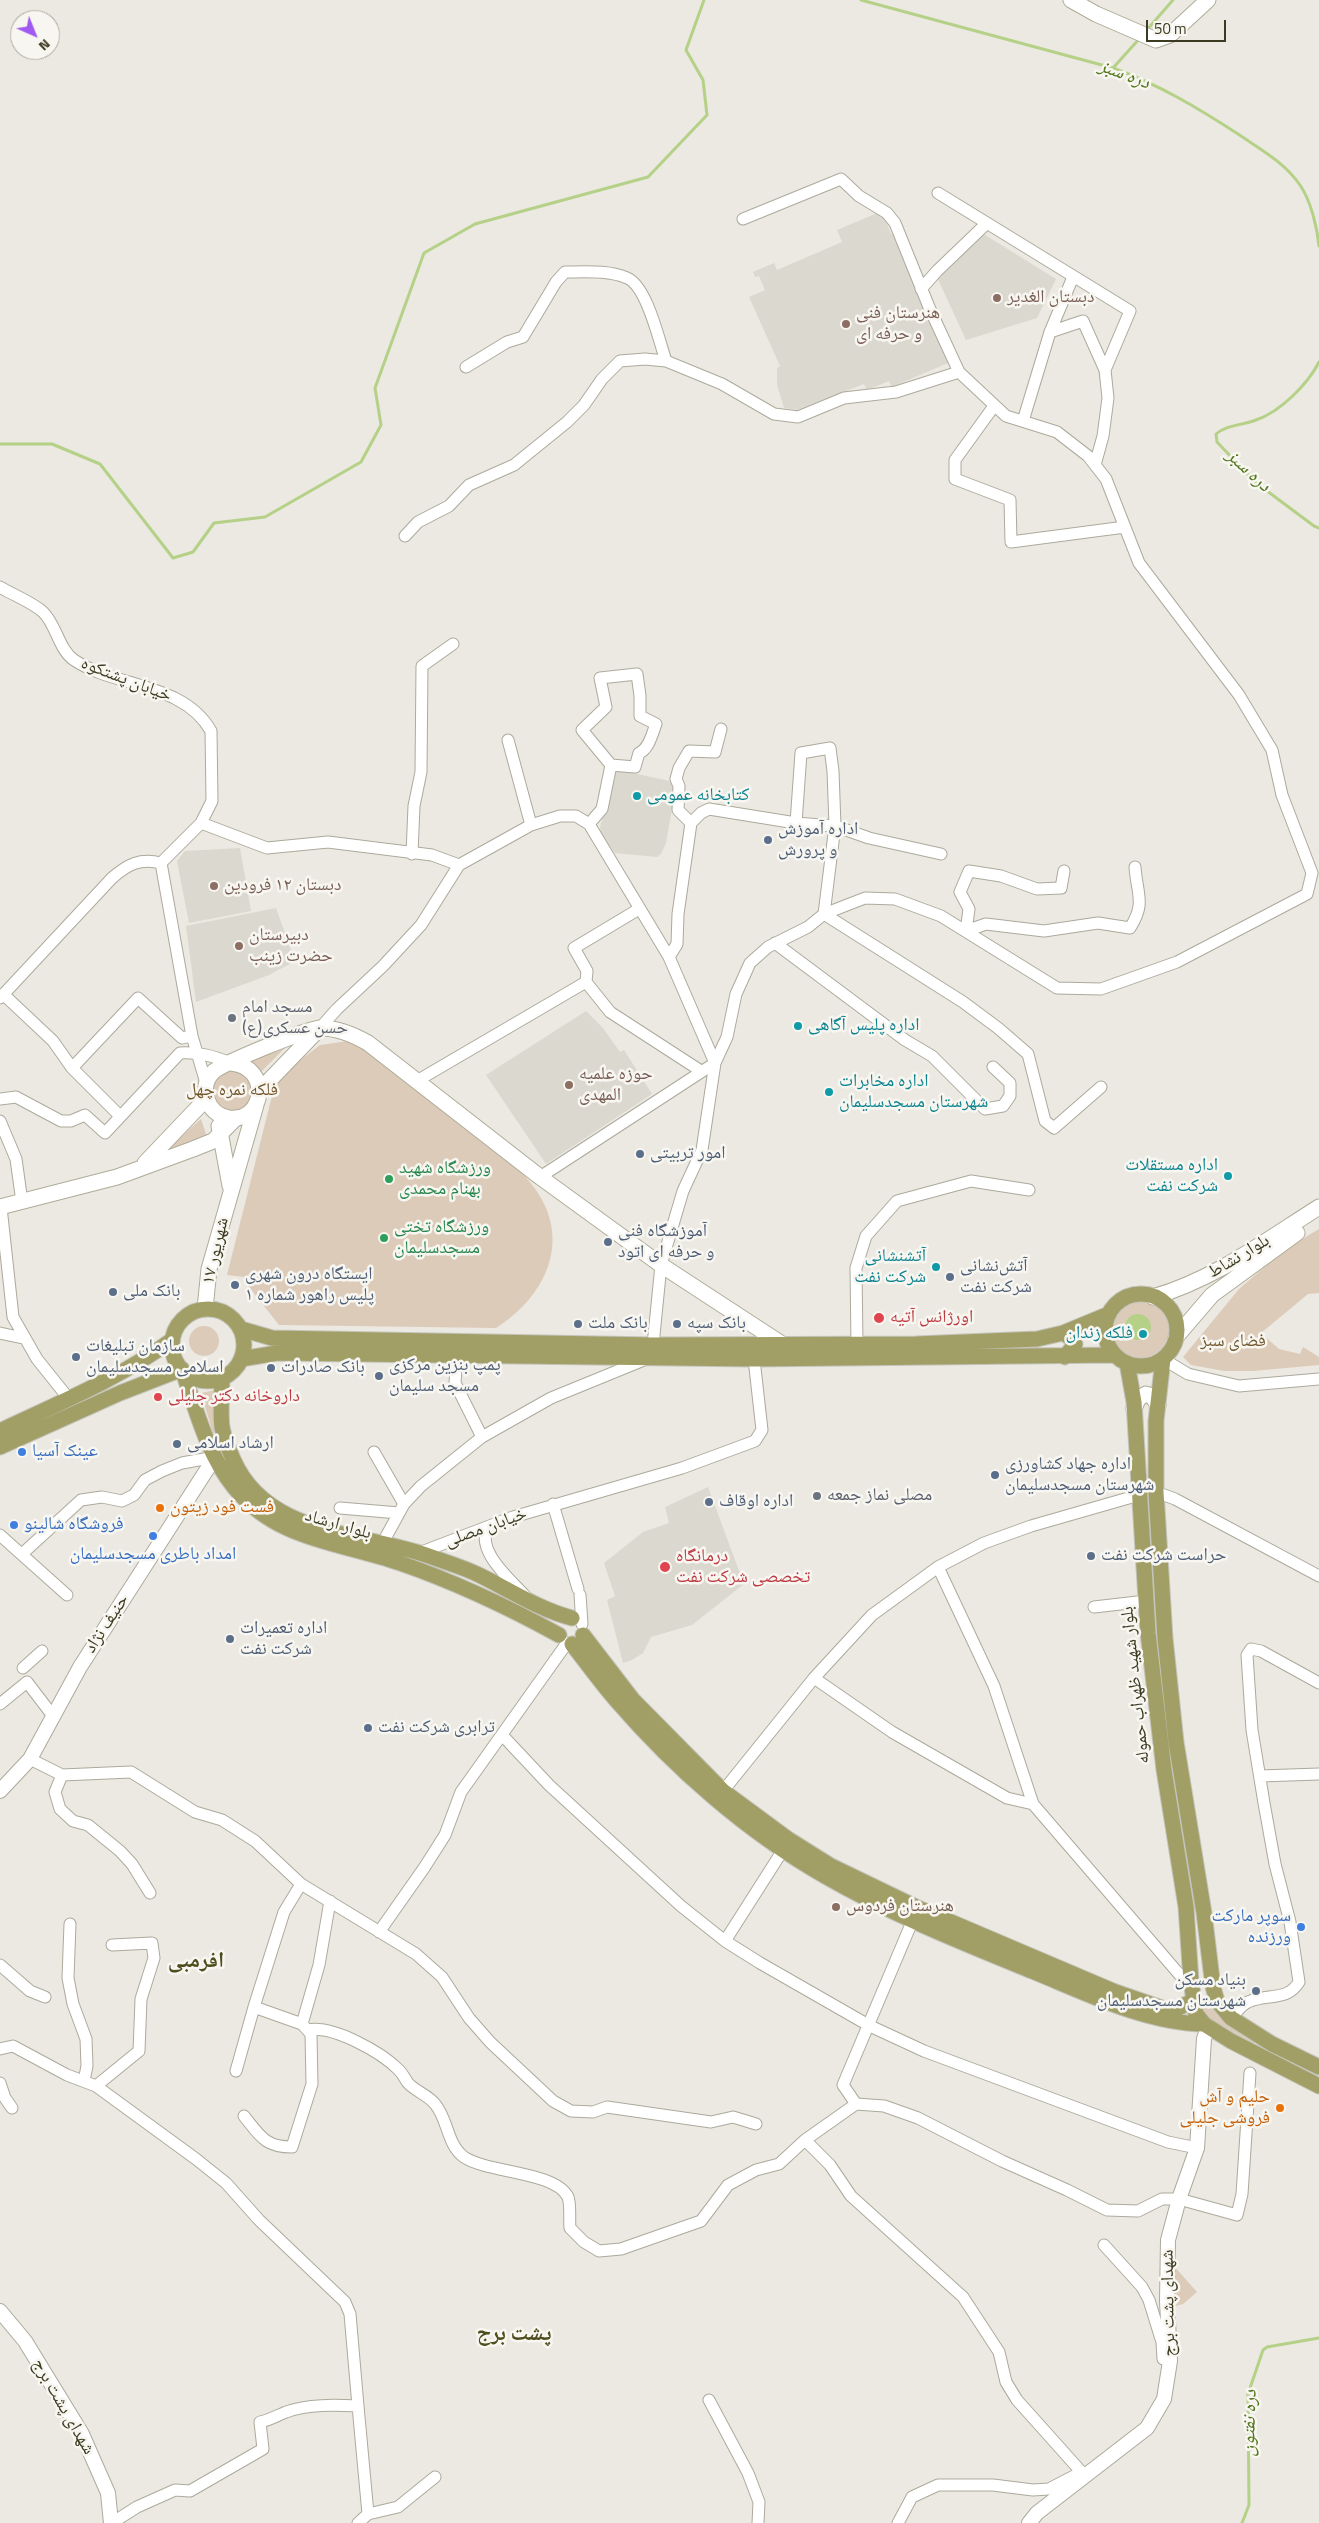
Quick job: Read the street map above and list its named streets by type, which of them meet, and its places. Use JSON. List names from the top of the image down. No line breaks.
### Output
{"streets":{"main road":["۱۷ شهریور","بلوار نشاط","بلوار ارشاد","بلوار شهید ظهراب حموله"],"street":["خیابان پشتکوه","خیابان مصلی","حنیف نژاد","شهدای پشت برج"]},"crossings":[["۱۷ شهریور","بلوار ارشاد"],["بلوار نشاط","بلوار شهید ظهراب حموله"],["بلوار ارشاد","خیابان مصلی"],["بلوار ارشاد","حنیف نژاد"],["بلوار شهید ظهراب حموله","شهدای پشت برج"]],"districts":["افرمبی","پشت برج"],"water":["دره سبز","دره نفتون"],"parks":["فلکه نمره چهل","فضای سبز"],"places":["دبستان الغدیر","هنرستان فنی و حرفه ای","کتابخانه عمومی","اداره آموزش و پرورش","دبستان ۱۲ فرودین","دبیرستان حضرت زینب","مسجد امام حسن عسکری(ع)","اداره پلیس آگاهی","حوزه علمیه المهدی","اداره مخابرات شهرستان مسجدسلیمان","امور تربیتی","اداره مستقلات شرکت نفت","ورزشگاه شهید بهنام محمدی","ورزشگاه تختی مسجدسلیمان","آموزشگاه فنی و حرفه ای اتود","آتشنشانی شرکت نفت","آتش‌نشانی شرکت نفت","ایستگاه درون شهری پلیس راهور شماره ۱","بانک ملی","اورژانس آتیه","بانک ملت","بانک سپه","فلکه زندان","سازمان تبلیغات اسلامی مسجدسلیمان","بانک صادرات","پمپ بنزین مرکزی مسجد سلیمان","داروخانه دکتر جلیلی","ارشاد اسلامی","عینک آسیا","اداره جهاد کشاورزی شهرستان مسجدسلیمان","مصلی نماز جمعه","اداره اوقاف","فست فود زیتون","فروشگاه شالینو","امداد باطری مسجدسلیمان","حراست شرکت نفت","درمانگاه تخصصی شرکت نفت","اداره تعمیرات شرکت نفت","ترابری شرکت نفت","هنرستان فردوس","سوپر مارکت ورزنده","بنیاد مسکن شهرستان مسجدسلیمان","حلیم و آش فروشی جلیلی"],"scale_bar":"50 m","north":"bottom right"}
